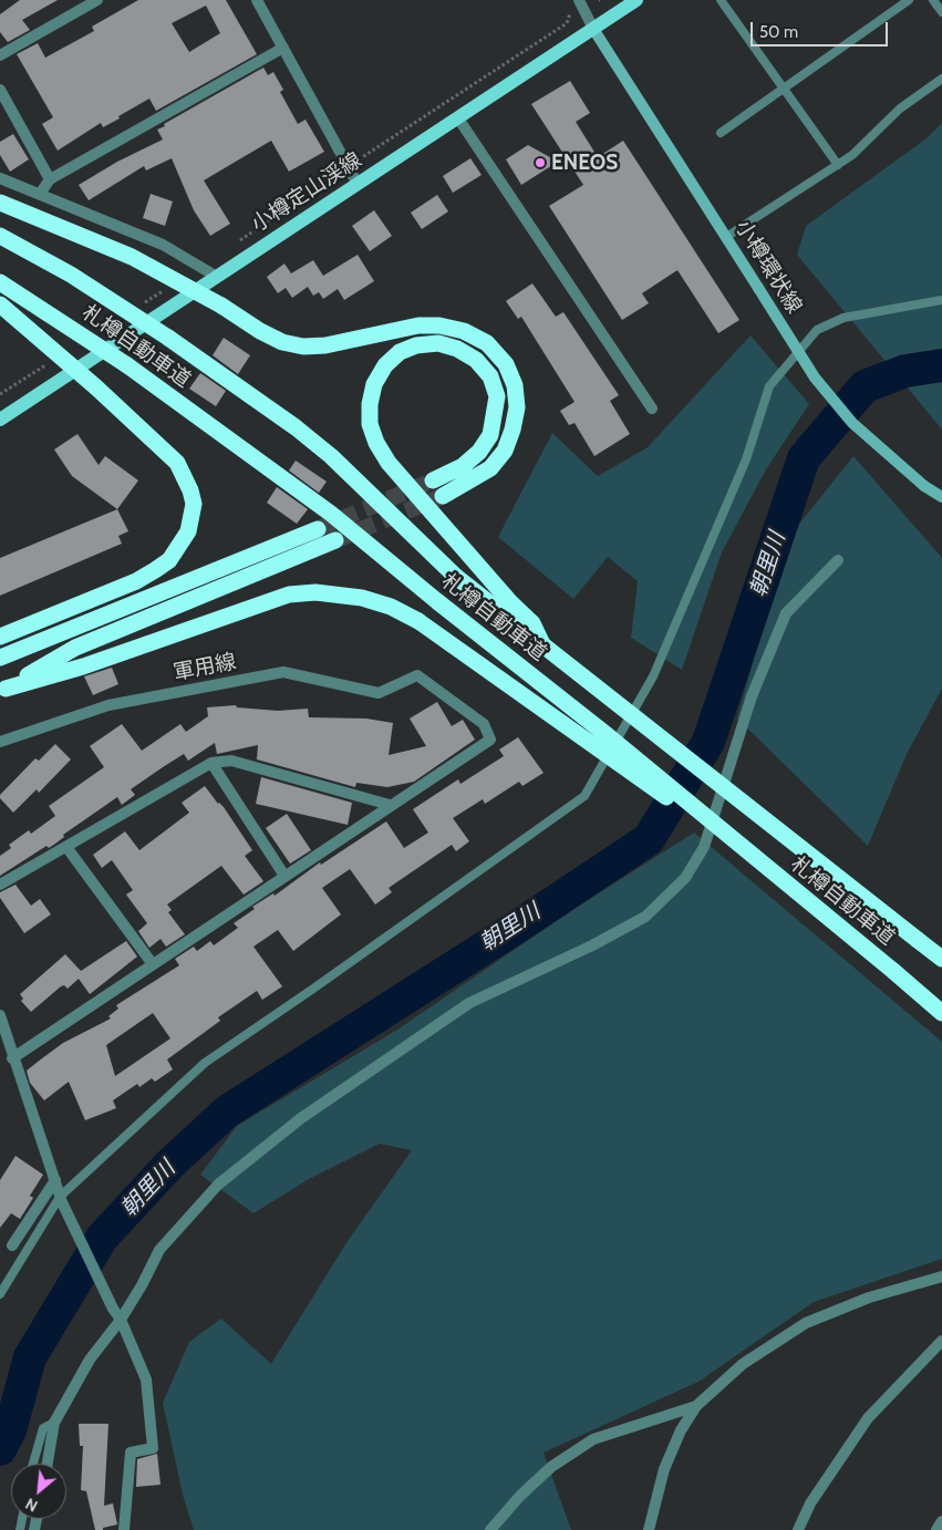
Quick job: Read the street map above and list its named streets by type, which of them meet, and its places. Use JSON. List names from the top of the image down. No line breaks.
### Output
{"streets":{"highway":["札樽自動車道"],"main road":["小樽定山渓線","小樽環状線"],"street":["軍用線"]},"crossings":[["小樽定山渓線","小樽環状線"]],"water":["朝里川"],"places":["ENEOS"],"scale_bar":"50 m","north":"bottom left"}
